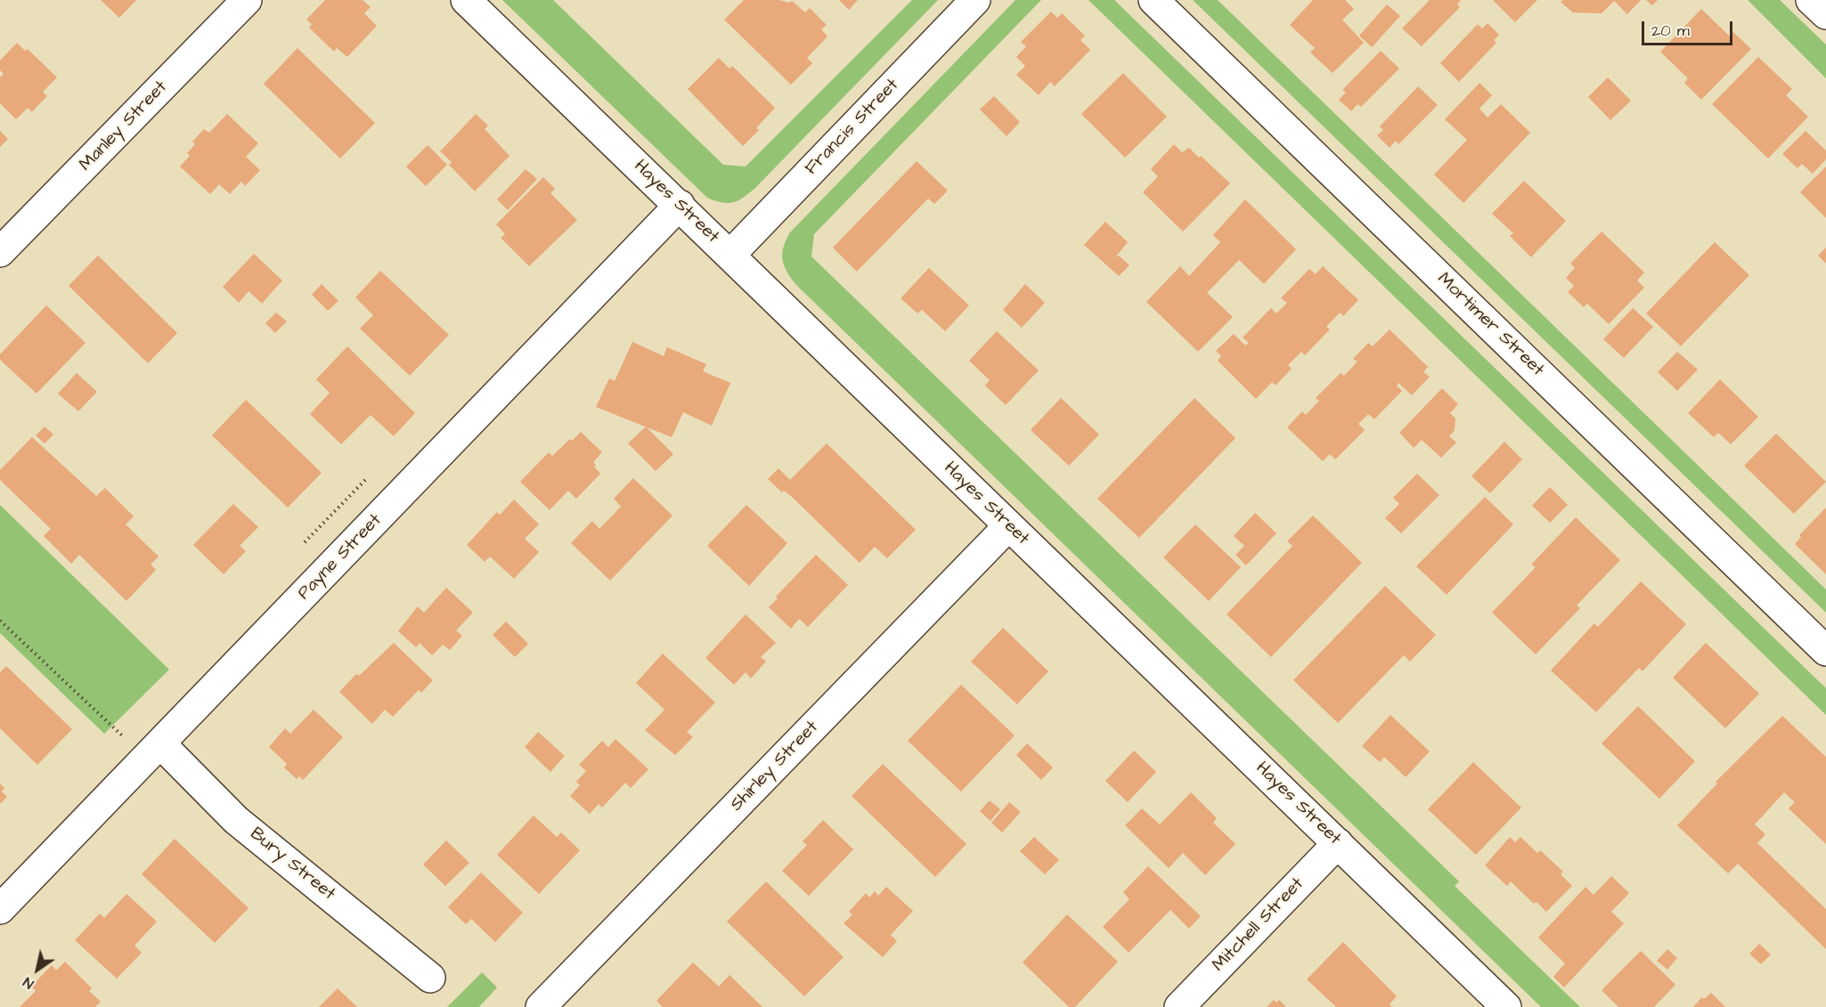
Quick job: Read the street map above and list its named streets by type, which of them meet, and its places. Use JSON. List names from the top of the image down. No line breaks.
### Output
{"streets":{"street":["Manley Street","Francis Street","Hayes Street","Mortimer Street","Payne Street","Shirley Street","Bury Street","Mitchell Street"]},"crossings":[["Francis Street","Hayes Street"],["Hayes Street","Payne Street"],["Hayes Street","Shirley Street"],["Hayes Street","Mitchell Street"],["Payne Street","Bury Street"]],"scale_bar":"20 m","north":"bottom left"}
